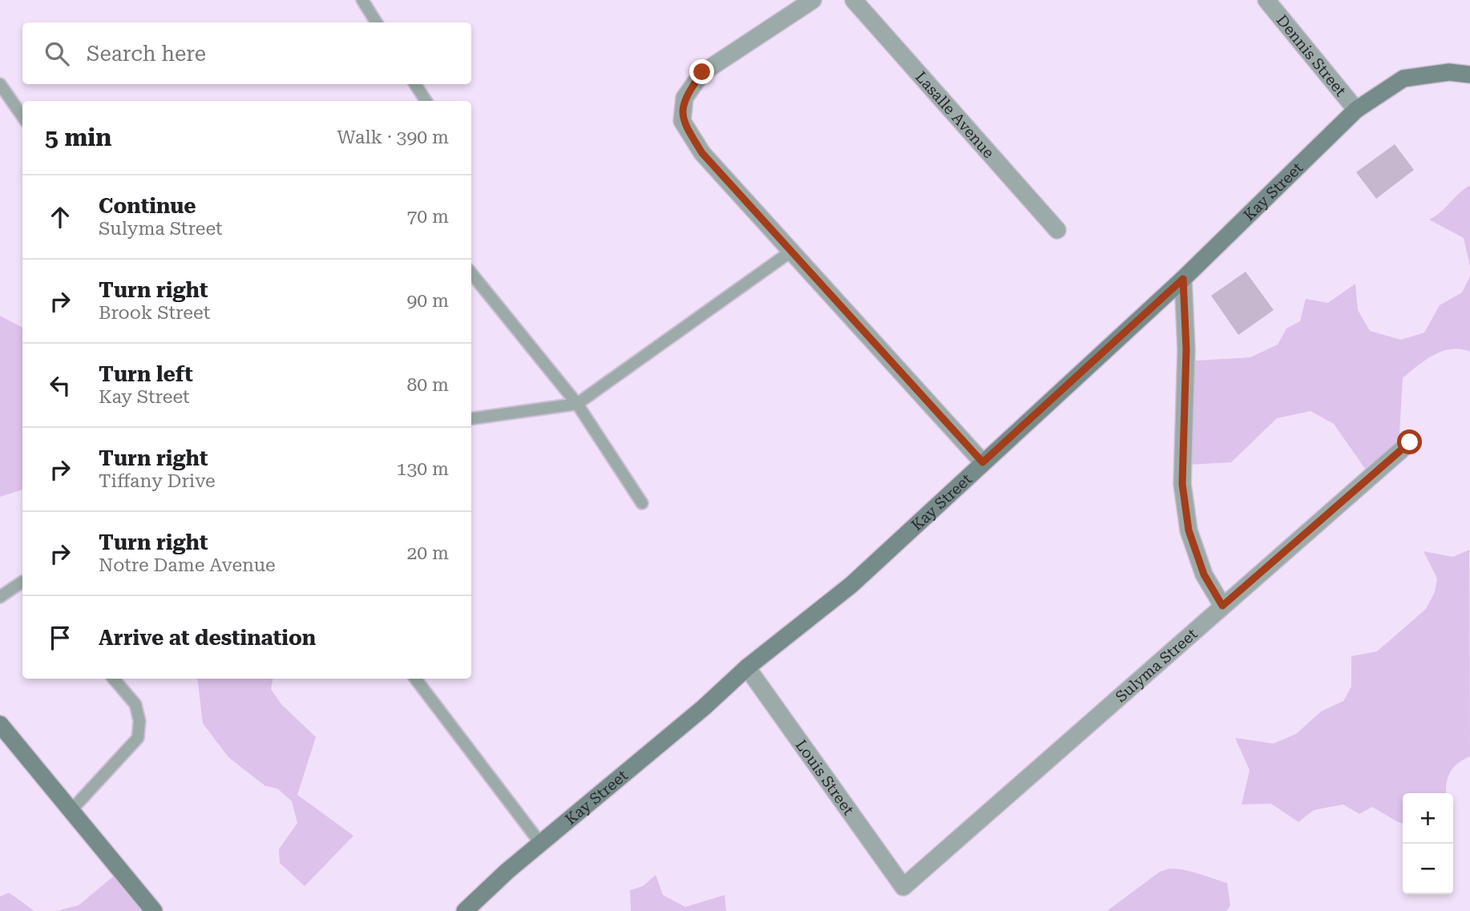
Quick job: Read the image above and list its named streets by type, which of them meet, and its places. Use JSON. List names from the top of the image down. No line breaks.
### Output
{"streets":{"street":["Dennis Street","Lasalle Avenue","Kay Street","Sulyma Street","Louis Street"]},"crossings":[["Dennis Street","Kay Street"],["Kay Street","Louis Street"],["Sulyma Street","Louis Street"]],"page":{"search":"Search here","heading":["5 min","Walk · 390 m"],"list":[["Continue","Sulyma Street","70 m"],["Turn right","Brook Street","90 m"],["Turn left","Kay Street","80 m"],["Turn right","Tiffany Drive","130 m"],["Turn right","Notre Dame Avenue","20 m"],"Arrive at destination"],"map_buttons":["+","−"]}}
